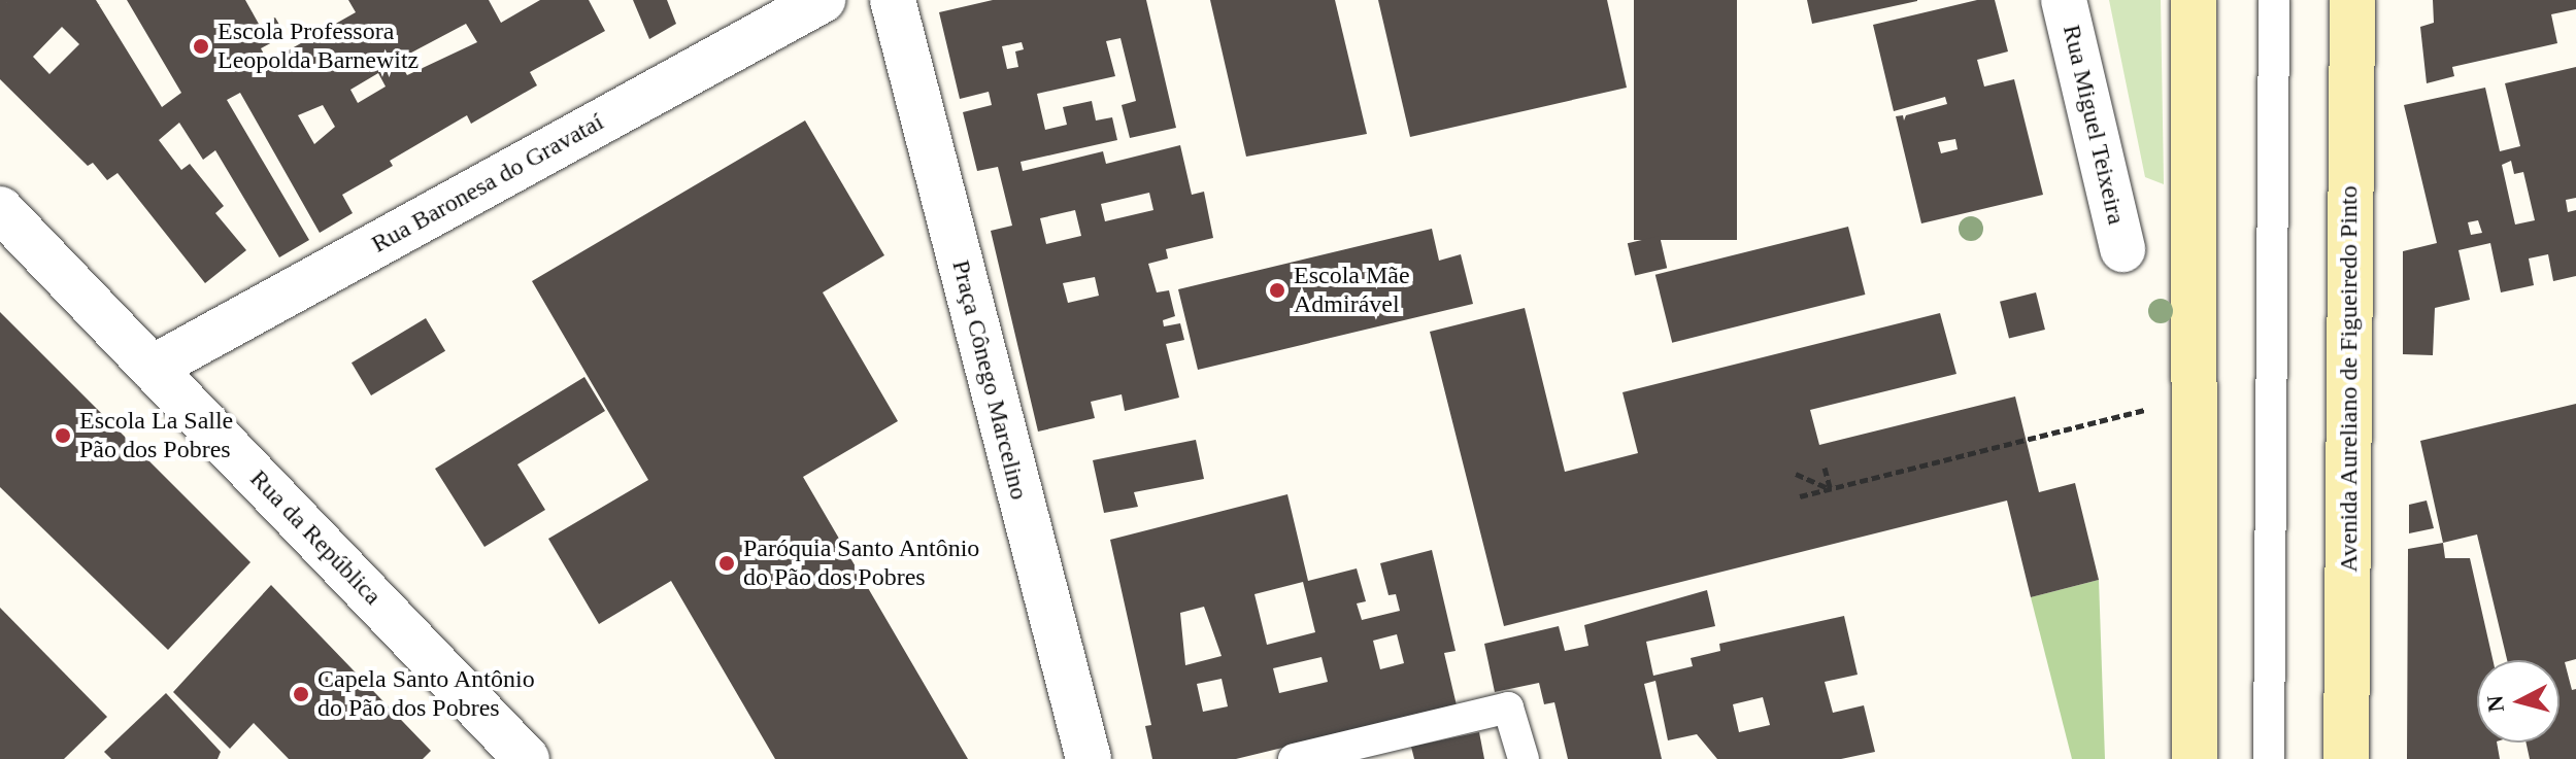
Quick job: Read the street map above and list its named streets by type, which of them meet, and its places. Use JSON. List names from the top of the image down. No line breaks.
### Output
{"streets":{"main road":["Avenida Aureliano de Figueiredo Pinto"],"street":["Rua Miguel Teixeira","Rua Baronesa do Gravataí","Praça Cônego Marcelino","Rua da República"]},"crossings":[["Rua Baronesa do Gravataí","Rua da República"]],"places":["Escola Professora Leopolda Barnewitz","Escola Mãe Admirável","Escola La Salle Pão dos Pobres","Paróquia Santo Antônio do Pão dos Pobres","Capela Santo Antônio do Pão dos Pobres"],"north":"left"}
